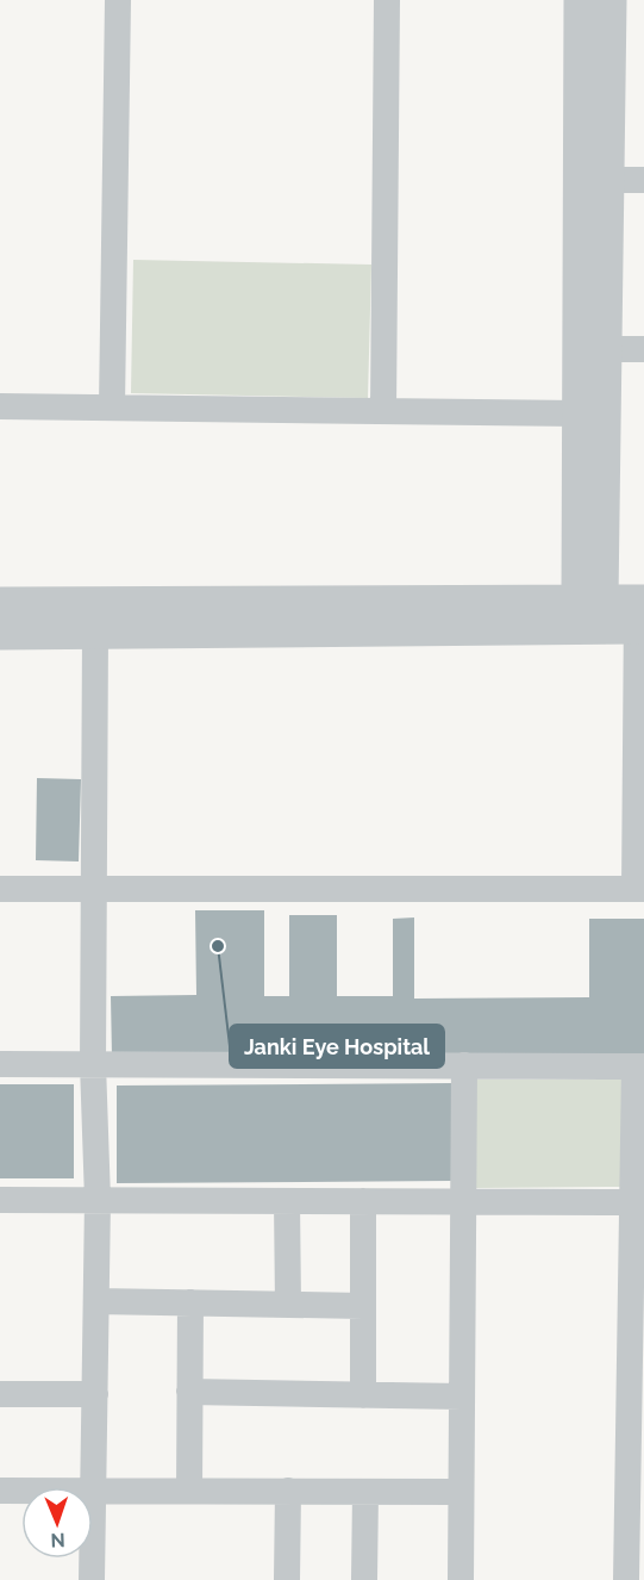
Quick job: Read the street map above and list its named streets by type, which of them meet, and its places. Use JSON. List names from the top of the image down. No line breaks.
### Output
{"places":["Janki Eye Hospital"],"north":"bottom"}
